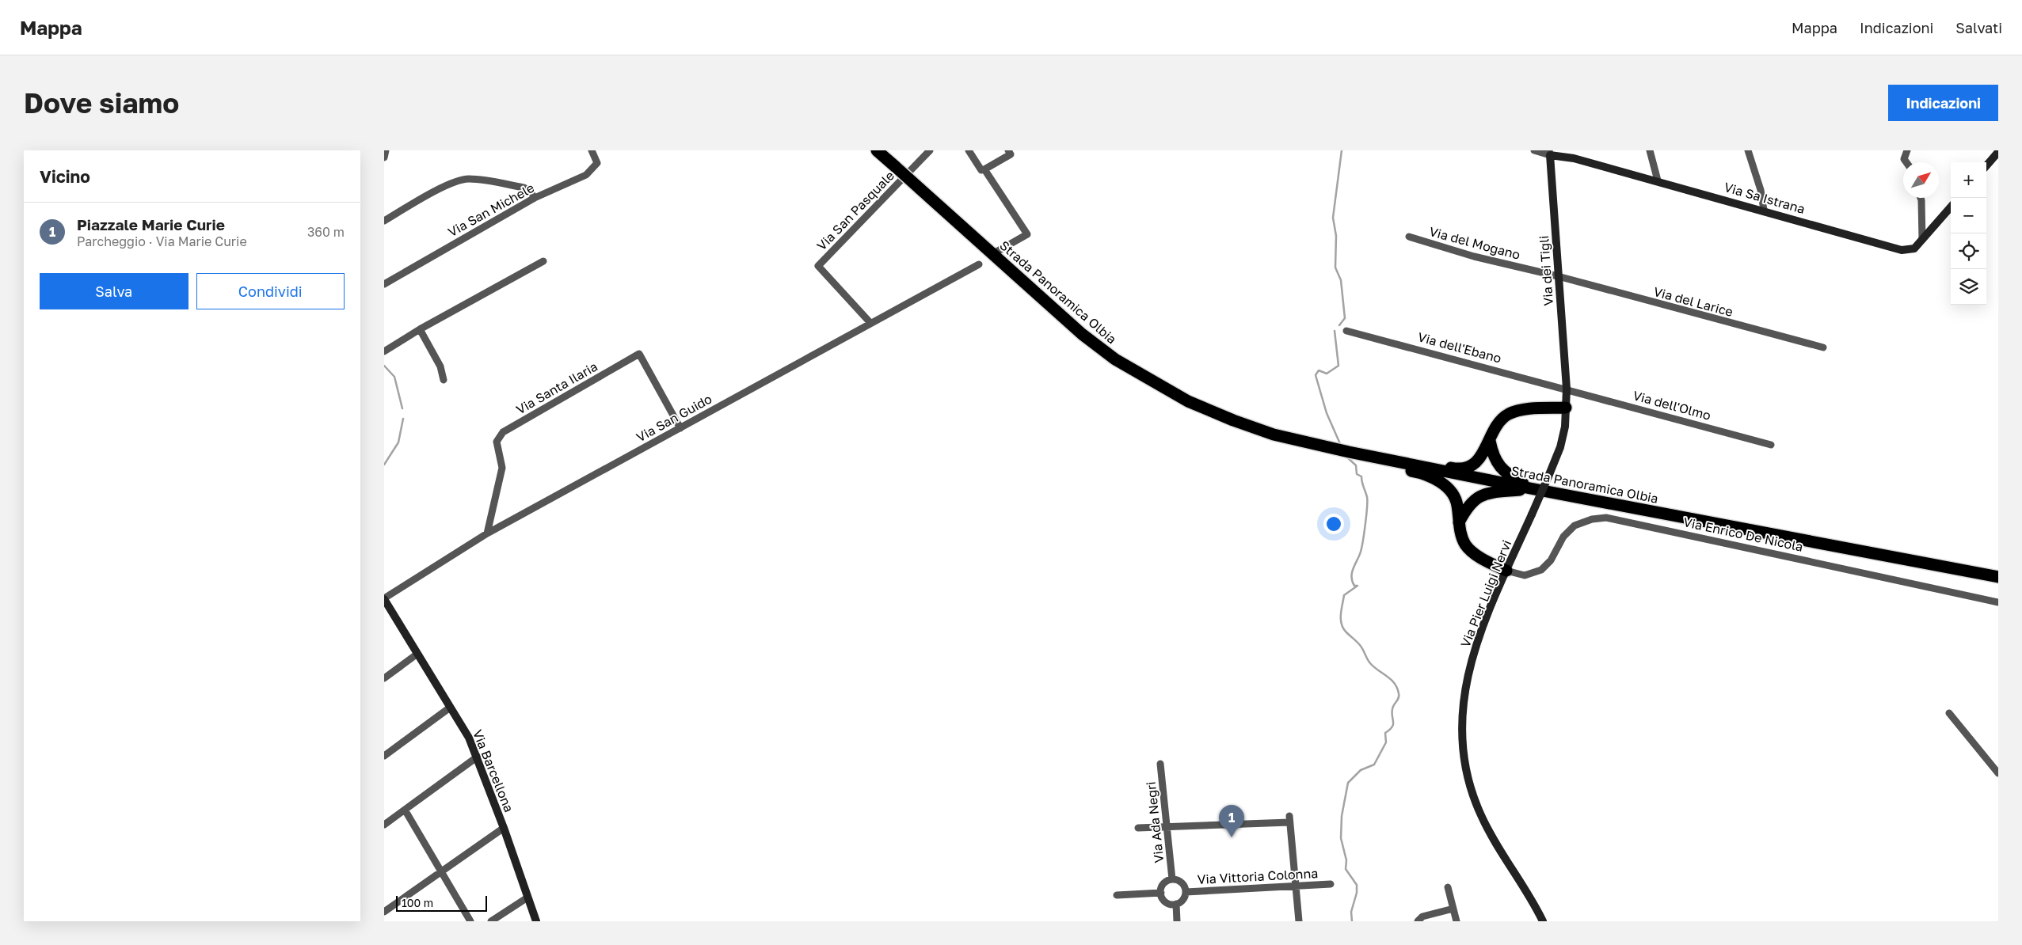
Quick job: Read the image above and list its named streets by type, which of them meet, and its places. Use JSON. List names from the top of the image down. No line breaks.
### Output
{"streets":{"highway":["Strada Panoramica Olbia"],"street":["Via Sa Istrana","Via San Michele","Via San Pasquale","Via del Mogano","Via dei Tigli","Via del Larice","Via dell'Ebano","Via Santa Ilaria","Via dell'Olmo","Via San Guido","Via Enrico De Nicola","Via Pier Luigi Nervi","Via Barcellona","Via Ada Negri","Via Vittoria Colonna"]},"crossings":[["Via Sa Istrana","Via dei Tigli"],["Via San Pasquale","Via San Guido"],["Via del Mogano","Via dei Tigli"],["Via del Mogano","Via del Larice"],["Via dei Tigli","Via del Larice"],["Via dei Tigli","Via dell'Ebano"],["Via dei Tigli","Via dell'Olmo"],["Via dei Tigli","Via Pier Luigi Nervi"],["Via dell'Ebano","Via dell'Olmo"],["Via dell'Ebano","Via Pier Luigi Nervi"],["Via Santa Ilaria","Via San Guido"],["Via dell'Olmo","Via Pier Luigi Nervi"],["Via San Guido","Via Barcellona"],["Via Enrico De Nicola","Via Pier Luigi Nervi"],["Via Ada Negri","Via Vittoria Colonna"]],"scale_bar":"100 m","north":"top right","page":{"header":"Mappa","nav":["Mappa","Indicazioni","Salvati"],"buttons":["Indicazioni",["Salva","Condividi"]],"title":"Dove siamo","heading":"Vicino","map_buttons":["+","−"],"list":[{"mark":"1","name":"Piazzale Marie Curie","note":"Parcheggio · Via Marie Curie","value":"360 m"}],"pins":"1","scale":"100 m"}}
